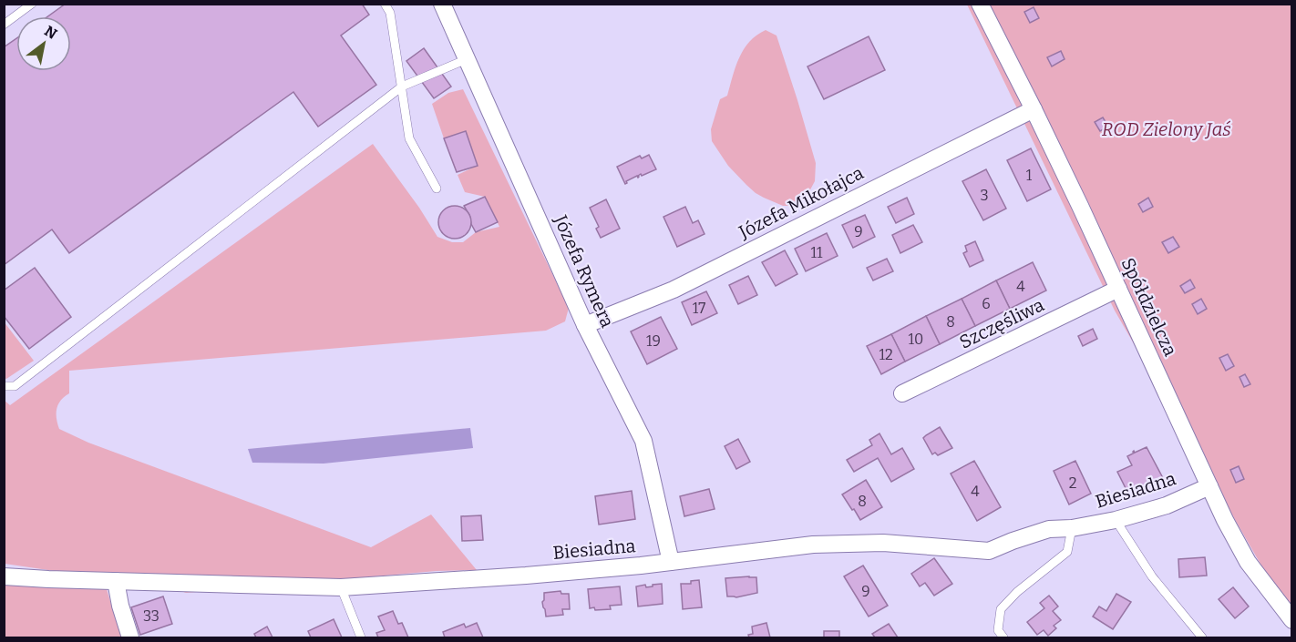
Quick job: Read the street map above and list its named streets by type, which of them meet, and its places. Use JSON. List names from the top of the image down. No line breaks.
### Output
{"streets":{"street":["Józefa Mikołajca","Józefa Rymera","Spółdzielcza","Szczęśliwa","Biesiadna"]},"crossings":[["Józefa Mikołajca","Józefa Rymera"],["Józefa Mikołajca","Spółdzielcza"],["Józefa Rymera","Biesiadna"],["Spółdzielcza","Szczęśliwa"],["Spółdzielcza","Biesiadna"]],"parks":["ROD Zielony Jaś"],"house_numbers":["1","3","9","11","4","6","17","8","10","19","12","2","4","8","9","33"],"north":"top right"}
